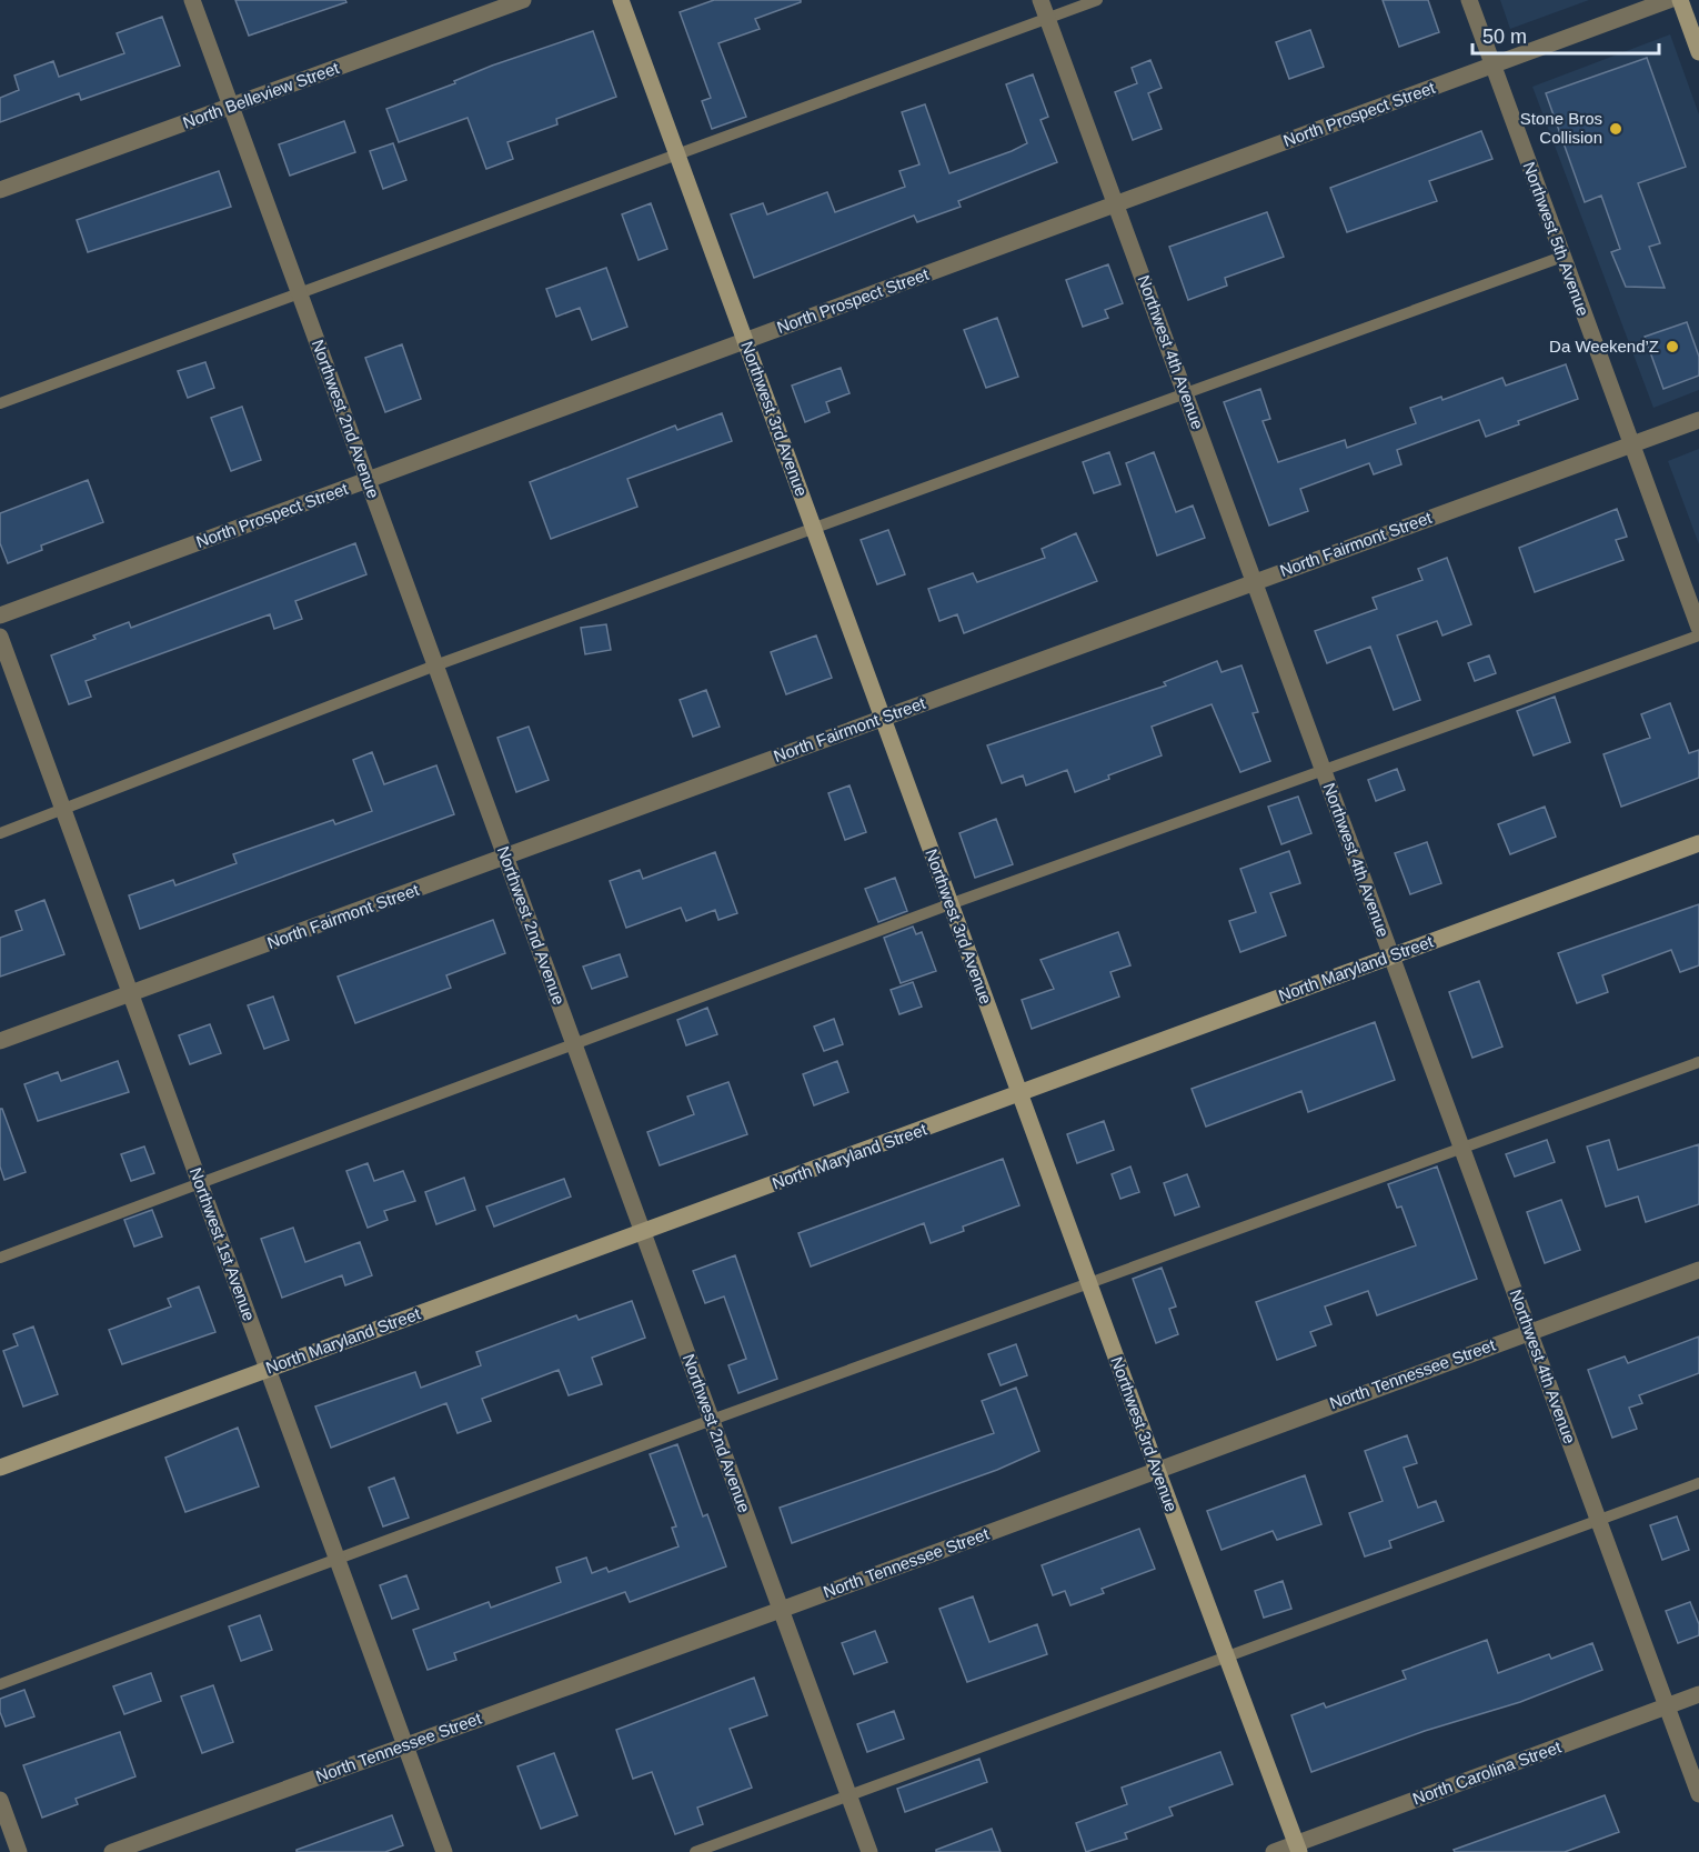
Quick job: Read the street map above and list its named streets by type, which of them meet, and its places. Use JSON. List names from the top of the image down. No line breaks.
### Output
{"streets":{"street":["North Belleview Street","North Prospect Street","Northwest 5th Avenue","Northwest 4th Avenue","Northwest 2nd Avenue","Northwest 3rd Avenue","North Fairmont Street","North Maryland Street","Northwest 1st Avenue","North Tennessee Street","North Carolina Street"]},"crossings":[["North Belleview Street","Northwest 2nd Avenue"],["North Prospect Street","Northwest 5th Avenue"],["North Prospect Street","Northwest 4th Avenue"],["North Prospect Street","Northwest 2nd Avenue"],["North Prospect Street","Northwest 3rd Avenue"],["Northwest 5th Avenue","North Fairmont Street"],["Northwest 4th Avenue","North Fairmont Street"],["Northwest 4th Avenue","North Maryland Street"],["Northwest 4th Avenue","North Tennessee Street"],["Northwest 4th Avenue","North Carolina Street"],["Northwest 2nd Avenue","North Fairmont Street"],["Northwest 2nd Avenue","North Maryland Street"],["Northwest 2nd Avenue","North Tennessee Street"],["Northwest 3rd Avenue","North Fairmont Street"],["Northwest 3rd Avenue","North Maryland Street"],["Northwest 3rd Avenue","North Tennessee Street"],["Northwest 3rd Avenue","North Carolina Street"],["North Fairmont Street","Northwest 1st Avenue"],["North Maryland Street","Northwest 1st Avenue"],["Northwest 1st Avenue","North Tennessee Street"]],"places":["Stone Bros Collision","Da Weekend’Z"],"scale_bar":"50 m"}
